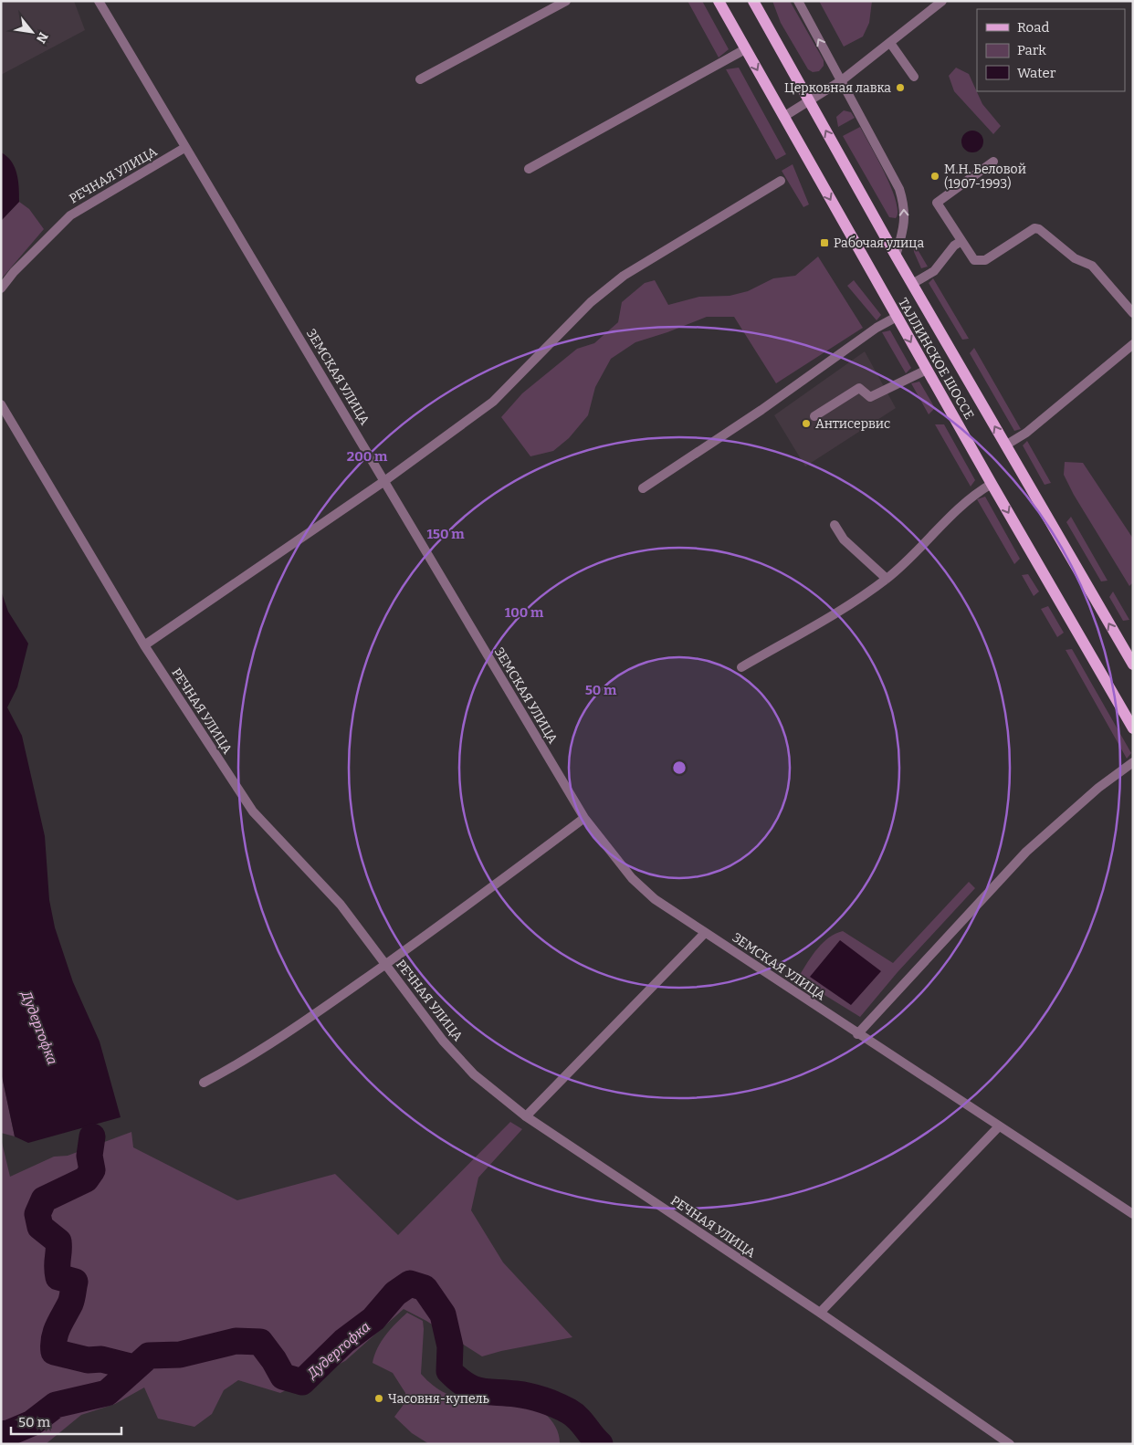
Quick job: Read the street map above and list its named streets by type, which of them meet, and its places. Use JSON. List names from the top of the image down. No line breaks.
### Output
{"streets":{"main road":["ТАЛЛИНСКОЕ ШОССЕ"],"street":["РЕЧНАЯ УЛИЦА","ЗЕМСКАЯ УЛИЦА"]},"crossings":[["РЕЧНАЯ УЛИЦА","ЗЕМСКАЯ УЛИЦА"]],"water":["Дудергофка"],"places":{"other":["Церковная лавка","М.Н. Беловой (1907-1993)","Антисервис","Часовня-купель"],"transit":["Рабочая улица"]},"legend":["Road","Park","Water"],"scale_bar":"50 m","north":"bottom right","rings":["200 m","150 m","100 m","50 m"]}
